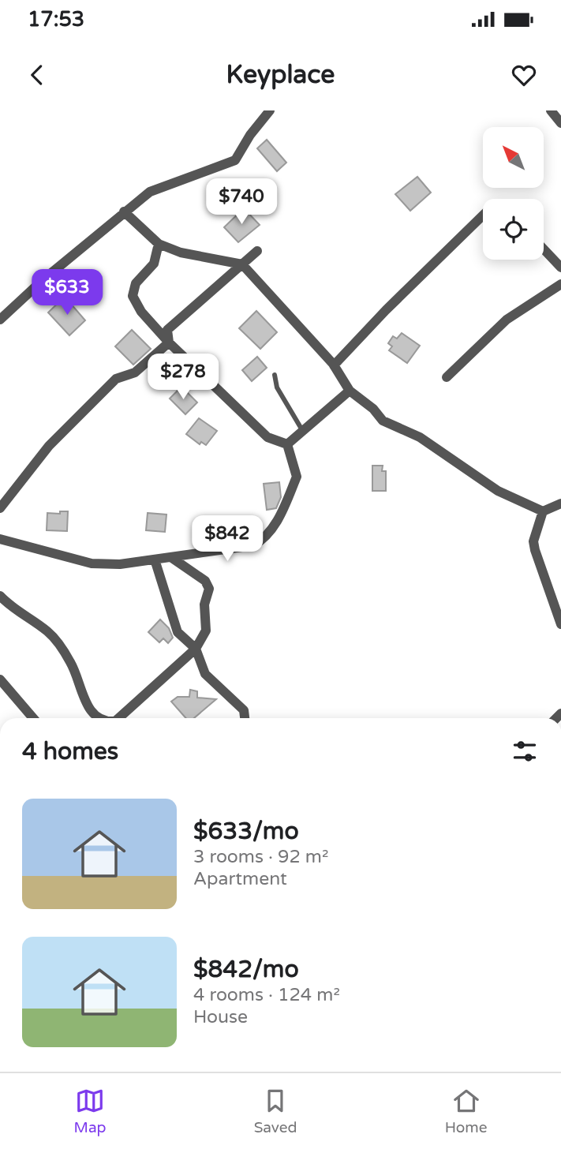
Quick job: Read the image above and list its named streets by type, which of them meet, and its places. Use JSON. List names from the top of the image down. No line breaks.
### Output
{"north":"top left","page":{"status":"17:53","header":"Keyplace","price":["$740","$633","$278","$842"],"heading":"4 homes","list":[{"name":"$633/mo","note":"3 rooms · 92 m² · Apartment"},{"name":"$842/mo","note":"4 rooms · 124 m² · House"}],"tabs":["Map","Saved","Home"]}}
